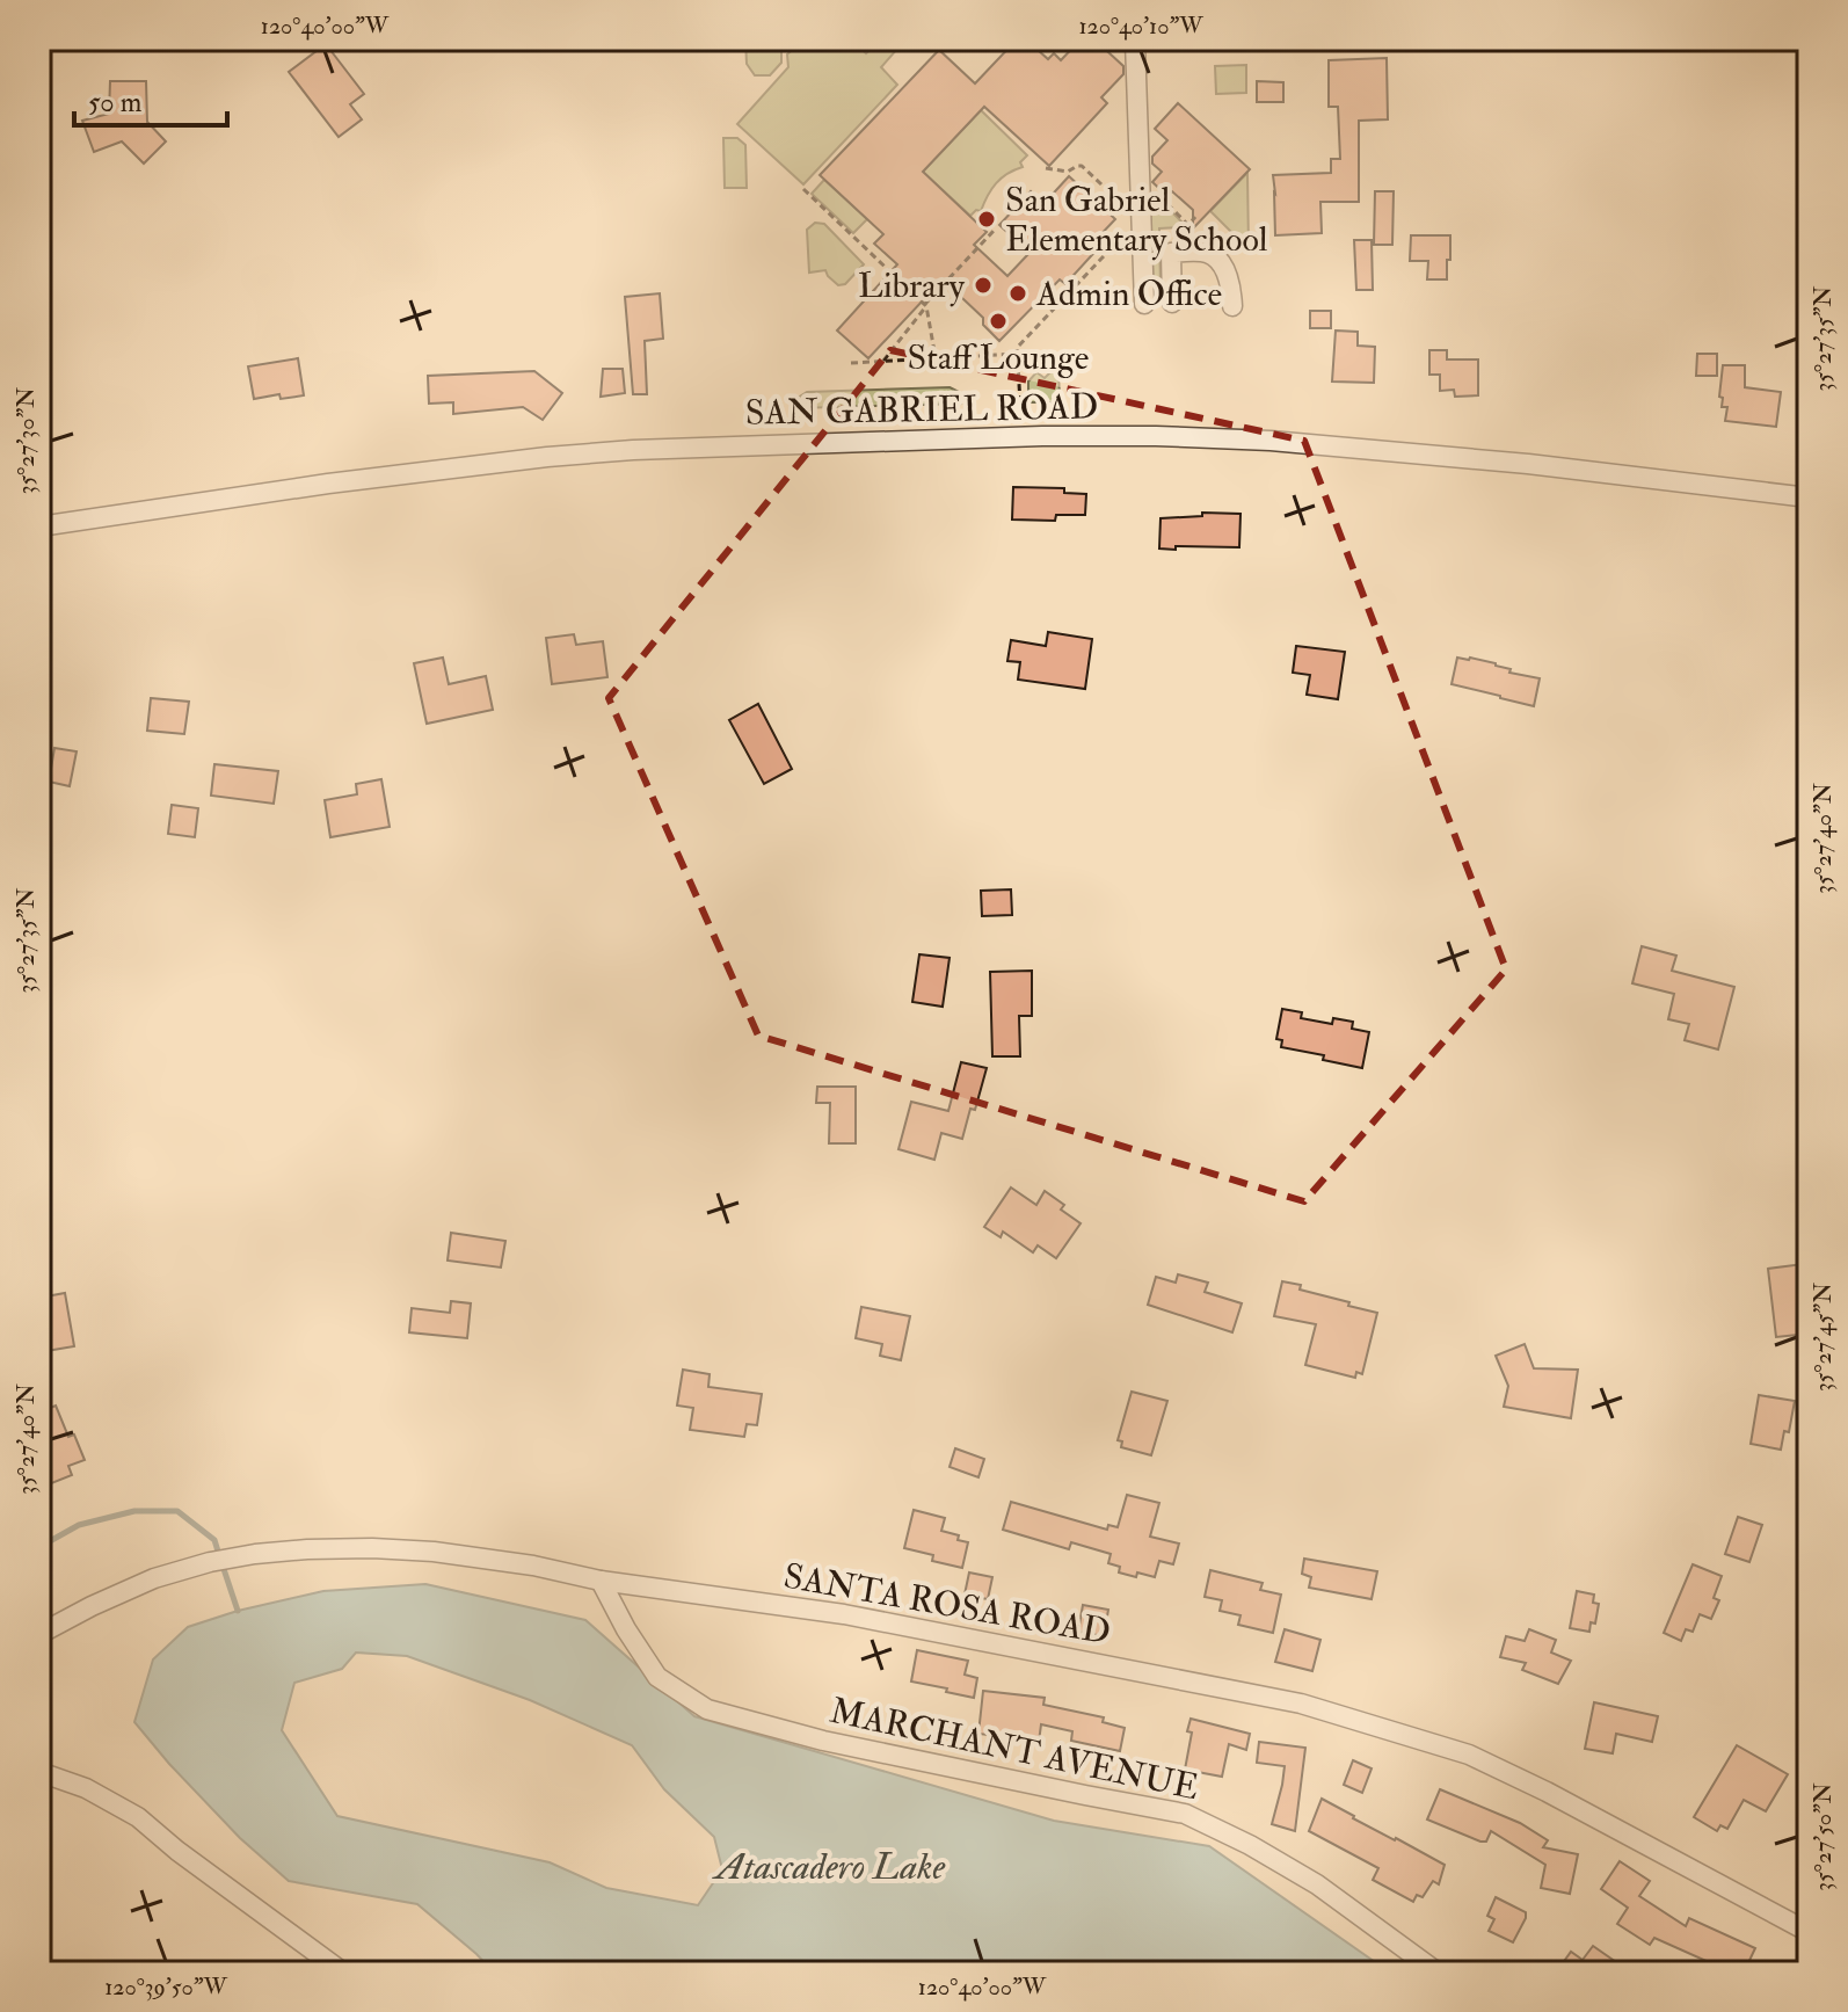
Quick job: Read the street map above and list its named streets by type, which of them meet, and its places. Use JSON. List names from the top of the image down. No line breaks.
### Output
{"streets":{"street":["SAN GABRIEL ROAD","SANTA ROSA ROAD","MARCHANT AVENUE"]},"crossings":[["SANTA ROSA ROAD","MARCHANT AVENUE"]],"water":["Atascadero Lake"],"places":["San Gabriel Elementary School","Library","Admin Office","Staff Lounge"],"scale_bar":"50 m","coordinates":["120°40'00\"W","120°40'10\"W","35°27'35\"N","35°27'30\"N","35°27'40\"N","35°27'45\"N","35°27'50\"N","120°39'50\"W"]}
